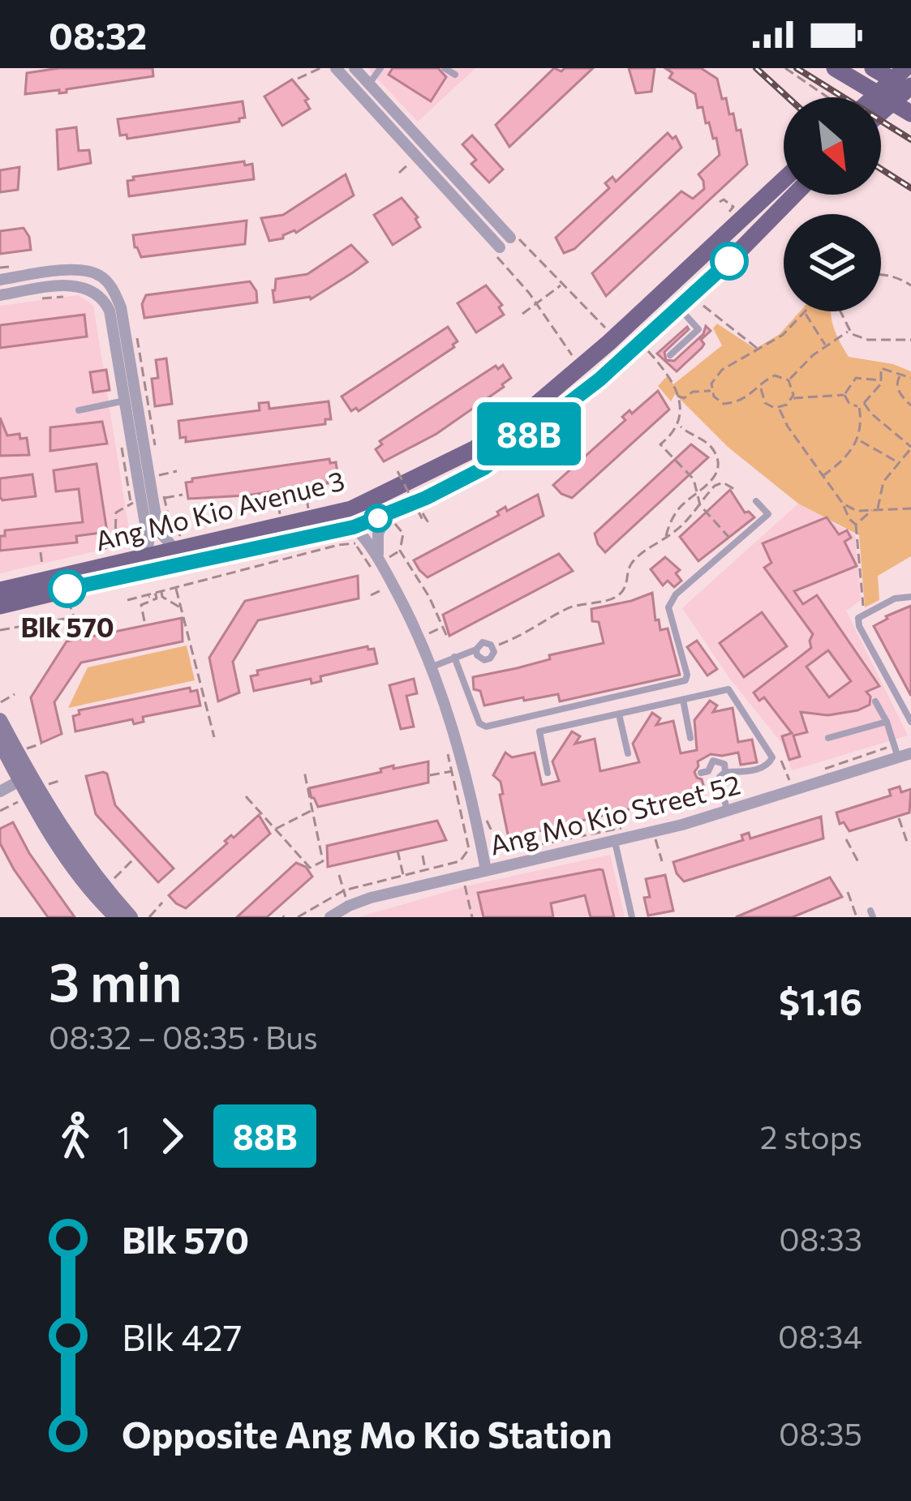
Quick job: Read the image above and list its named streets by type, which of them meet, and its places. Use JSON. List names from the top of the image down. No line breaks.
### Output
{"streets":{"main road":["Ang Mo Kio Avenue 3"],"street":["Ang Mo Kio Street 52"]},"places":["Blk 570"],"lines":["bus line 88B"],"north":"bottom right","page":{"status":"08:32","on_map":"88B","heading":["3 min","08:32 – 08:35 · Bus","$1.16"],"legs":["1","88B","2 stops"],"list":[{"name":"Blk 570","value":"08:33"},{"name":"Blk 427","value":"08:34"},{"name":"Opposite Ang Mo Kio Station","value":"08:35"}]}}
